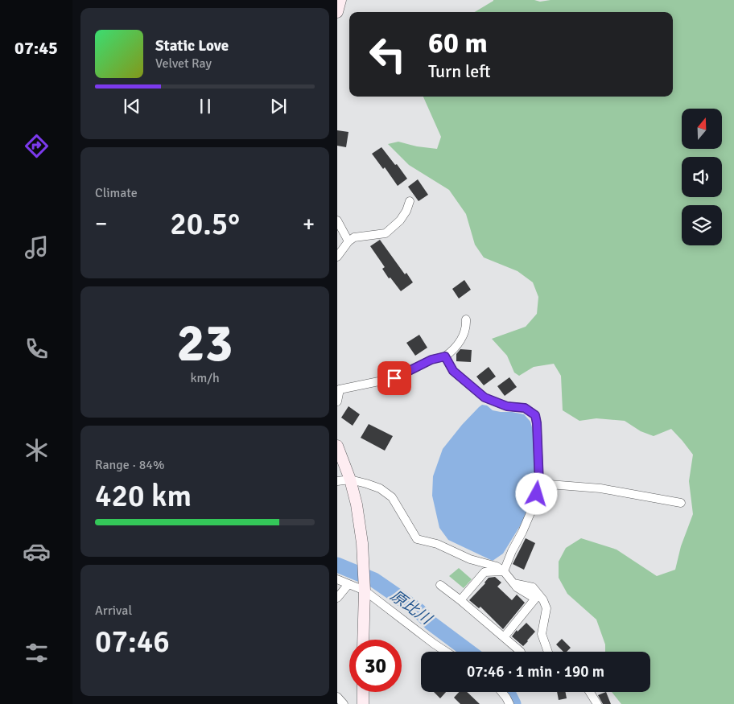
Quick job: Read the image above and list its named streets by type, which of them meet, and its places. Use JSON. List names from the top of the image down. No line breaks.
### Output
{"water":["原比川"],"north":"top","page":{"tabs":"07:45","turn":["60 m","Turn left"],"song":["Static Love","Velvet Ray"],"tile":["Climate",["23","km/h"],["Range · 84%","420 km"],["Arrival","07:46"]],"heat":["−","20.5°","+"],"limit":"30","trip":"07:46 · 1 min · 190 m"}}
